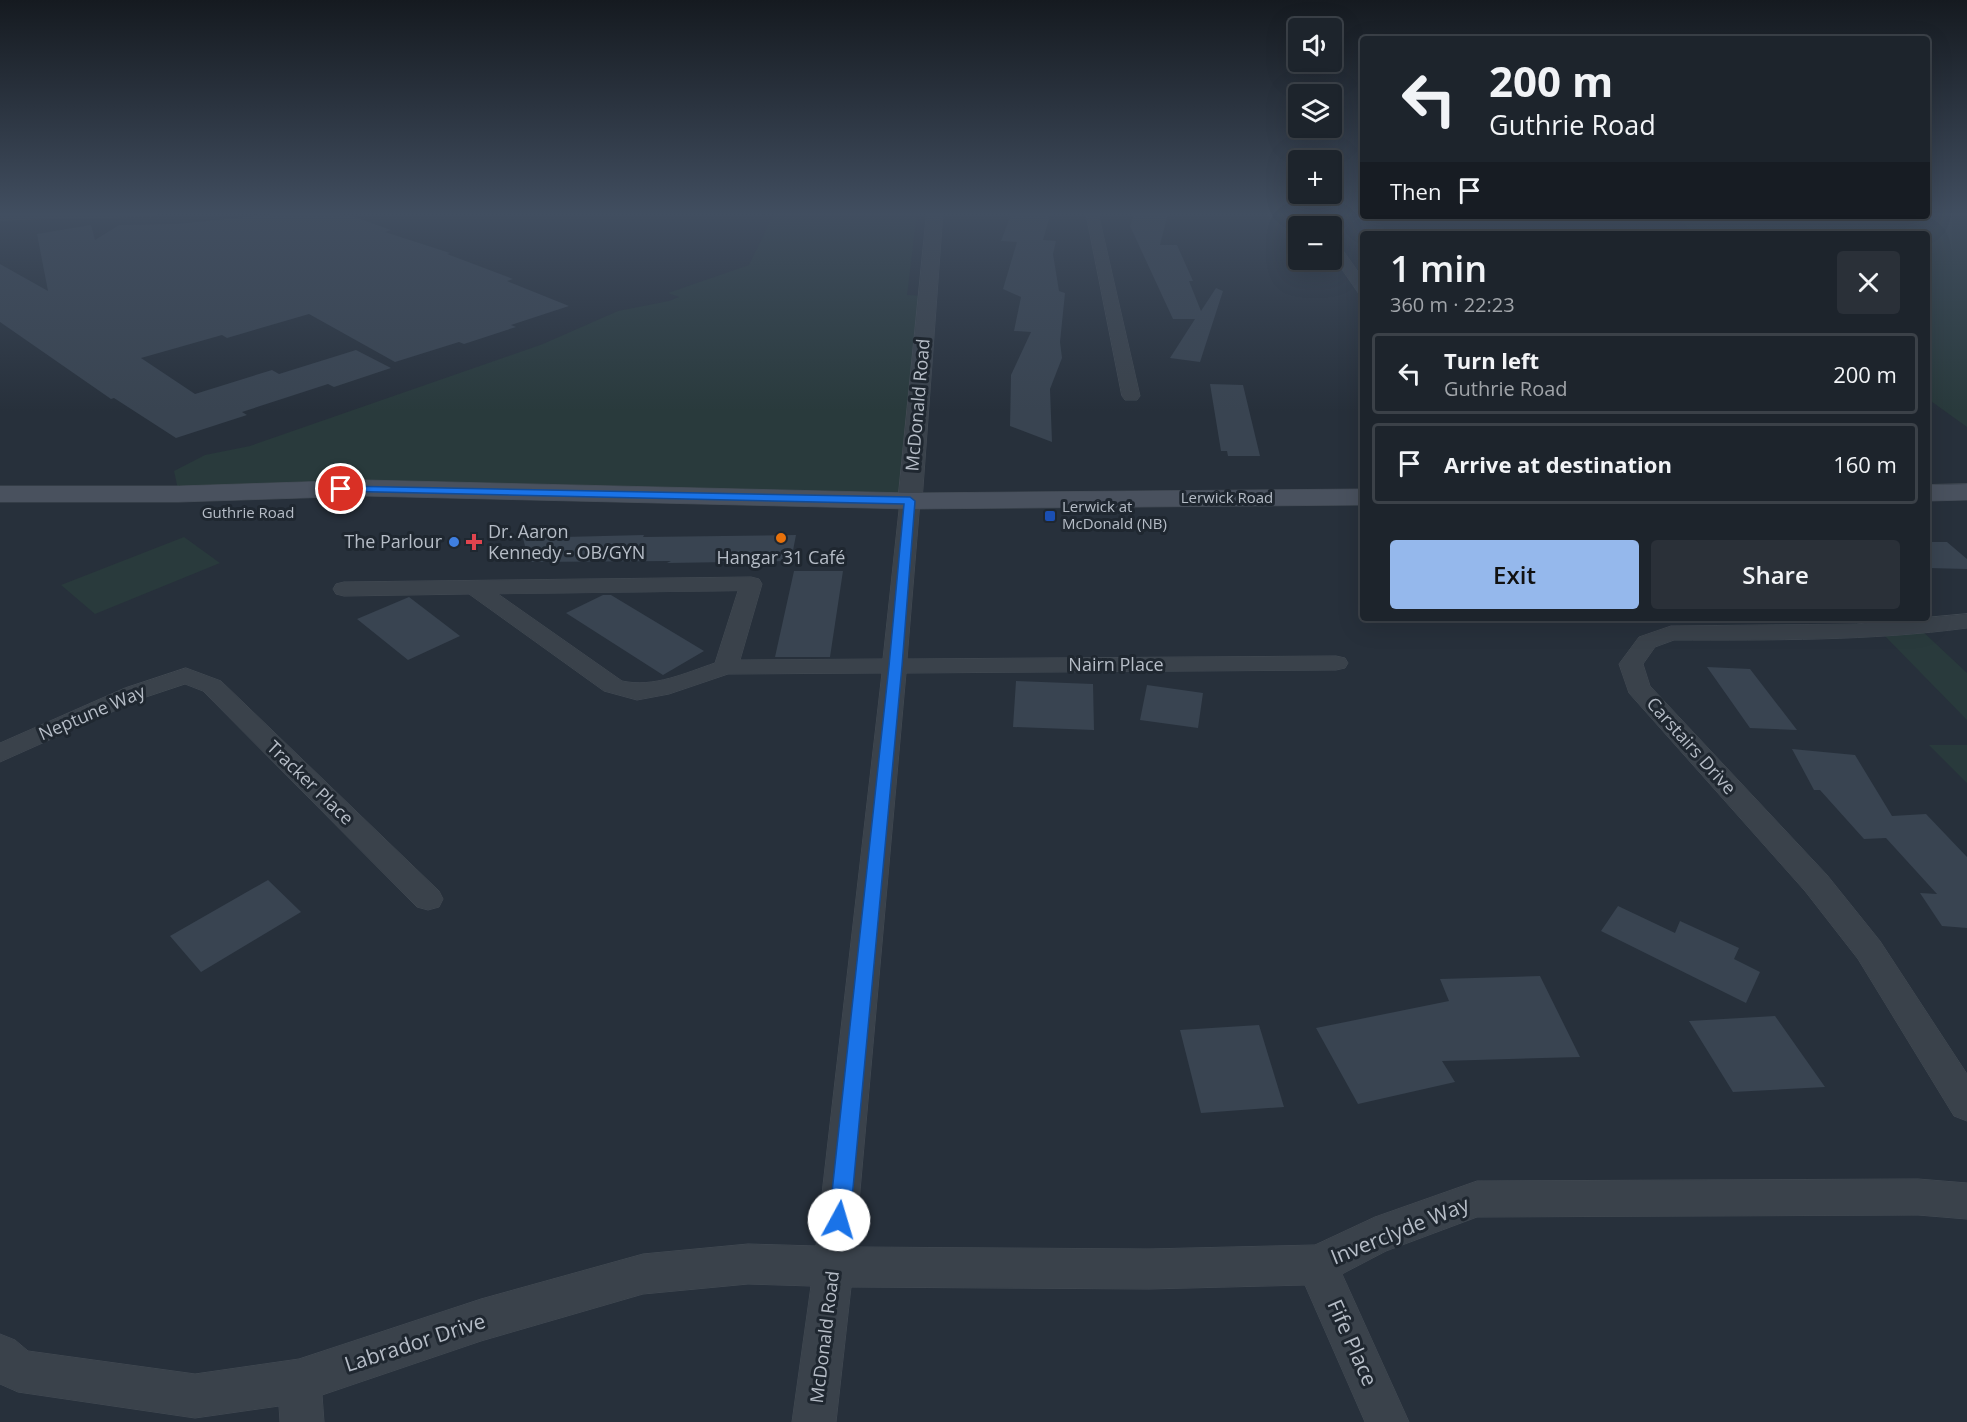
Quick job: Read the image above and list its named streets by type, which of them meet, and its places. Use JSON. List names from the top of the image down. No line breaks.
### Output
{"streets":{"main road":["Lerwick Road","Guthrie Road"],"street":["McDonald Road","Nairn Place","Neptune Way","Carstairs Drive","Tracker Place","Inverclyde Way","Labrador Drive","Fife Place"]},"crossings":[["McDonald Road","Lerwick Road"],["McDonald Road","Guthrie Road"],["McDonald Road","Nairn Place"],["McDonald Road","Inverclyde Way"],["McDonald Road","Labrador Drive"],["Lerwick Road","Guthrie Road"],["Neptune Way","Tracker Place"],["Inverclyde Way","Labrador Drive"],["Inverclyde Way","Fife Place"]],"places":{"transit":["Lerwick at McDonald (NB)"],"other":["Hangar 31 Café","The Parlour"],"health":["Dr. Aaron Kennedy - OB/GYN"]},"page":{"map_buttons":["+","−"],"turn":["200 m","Guthrie Road"],"then":"Then","heading":["1 min","360 m · 22:23"],"list":[{"name":"Turn left","note":"Guthrie Road","value":"200 m"},{"name":"Arrive at destination","value":"160 m"}],"buttons":["Exit","Share"]}}
